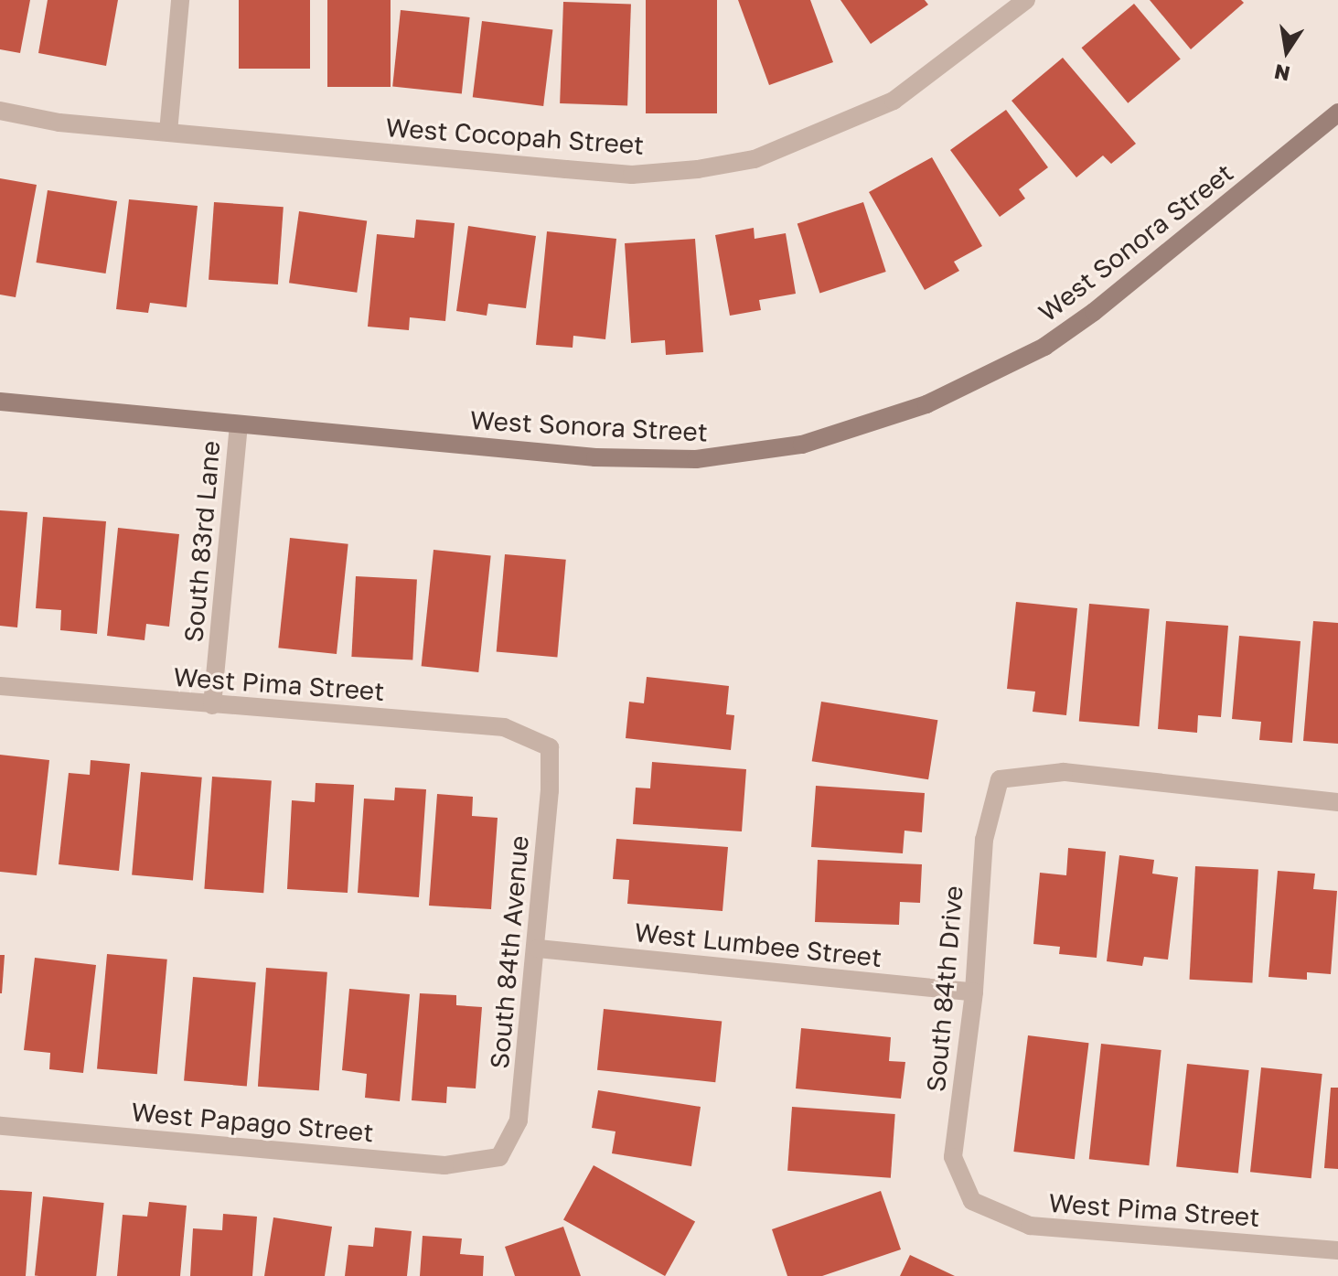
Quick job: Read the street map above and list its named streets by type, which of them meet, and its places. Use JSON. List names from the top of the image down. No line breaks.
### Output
{"streets":{"street":["West Cocopah Street","West Sonora Street","South 83rd Lane","West Pima Street","West Lumbee Street","South 84th Avenue","South 84th Drive","West Papago Street"]},"crossings":[["West Sonora Street","South 83rd Lane"],["South 83rd Lane","West Pima Street"],["West Pima Street","South 84th Avenue"],["West Pima Street","South 84th Drive"],["West Lumbee Street","South 84th Avenue"],["West Lumbee Street","South 84th Drive"],["South 84th Avenue","West Papago Street"]],"north":"bottom"}
